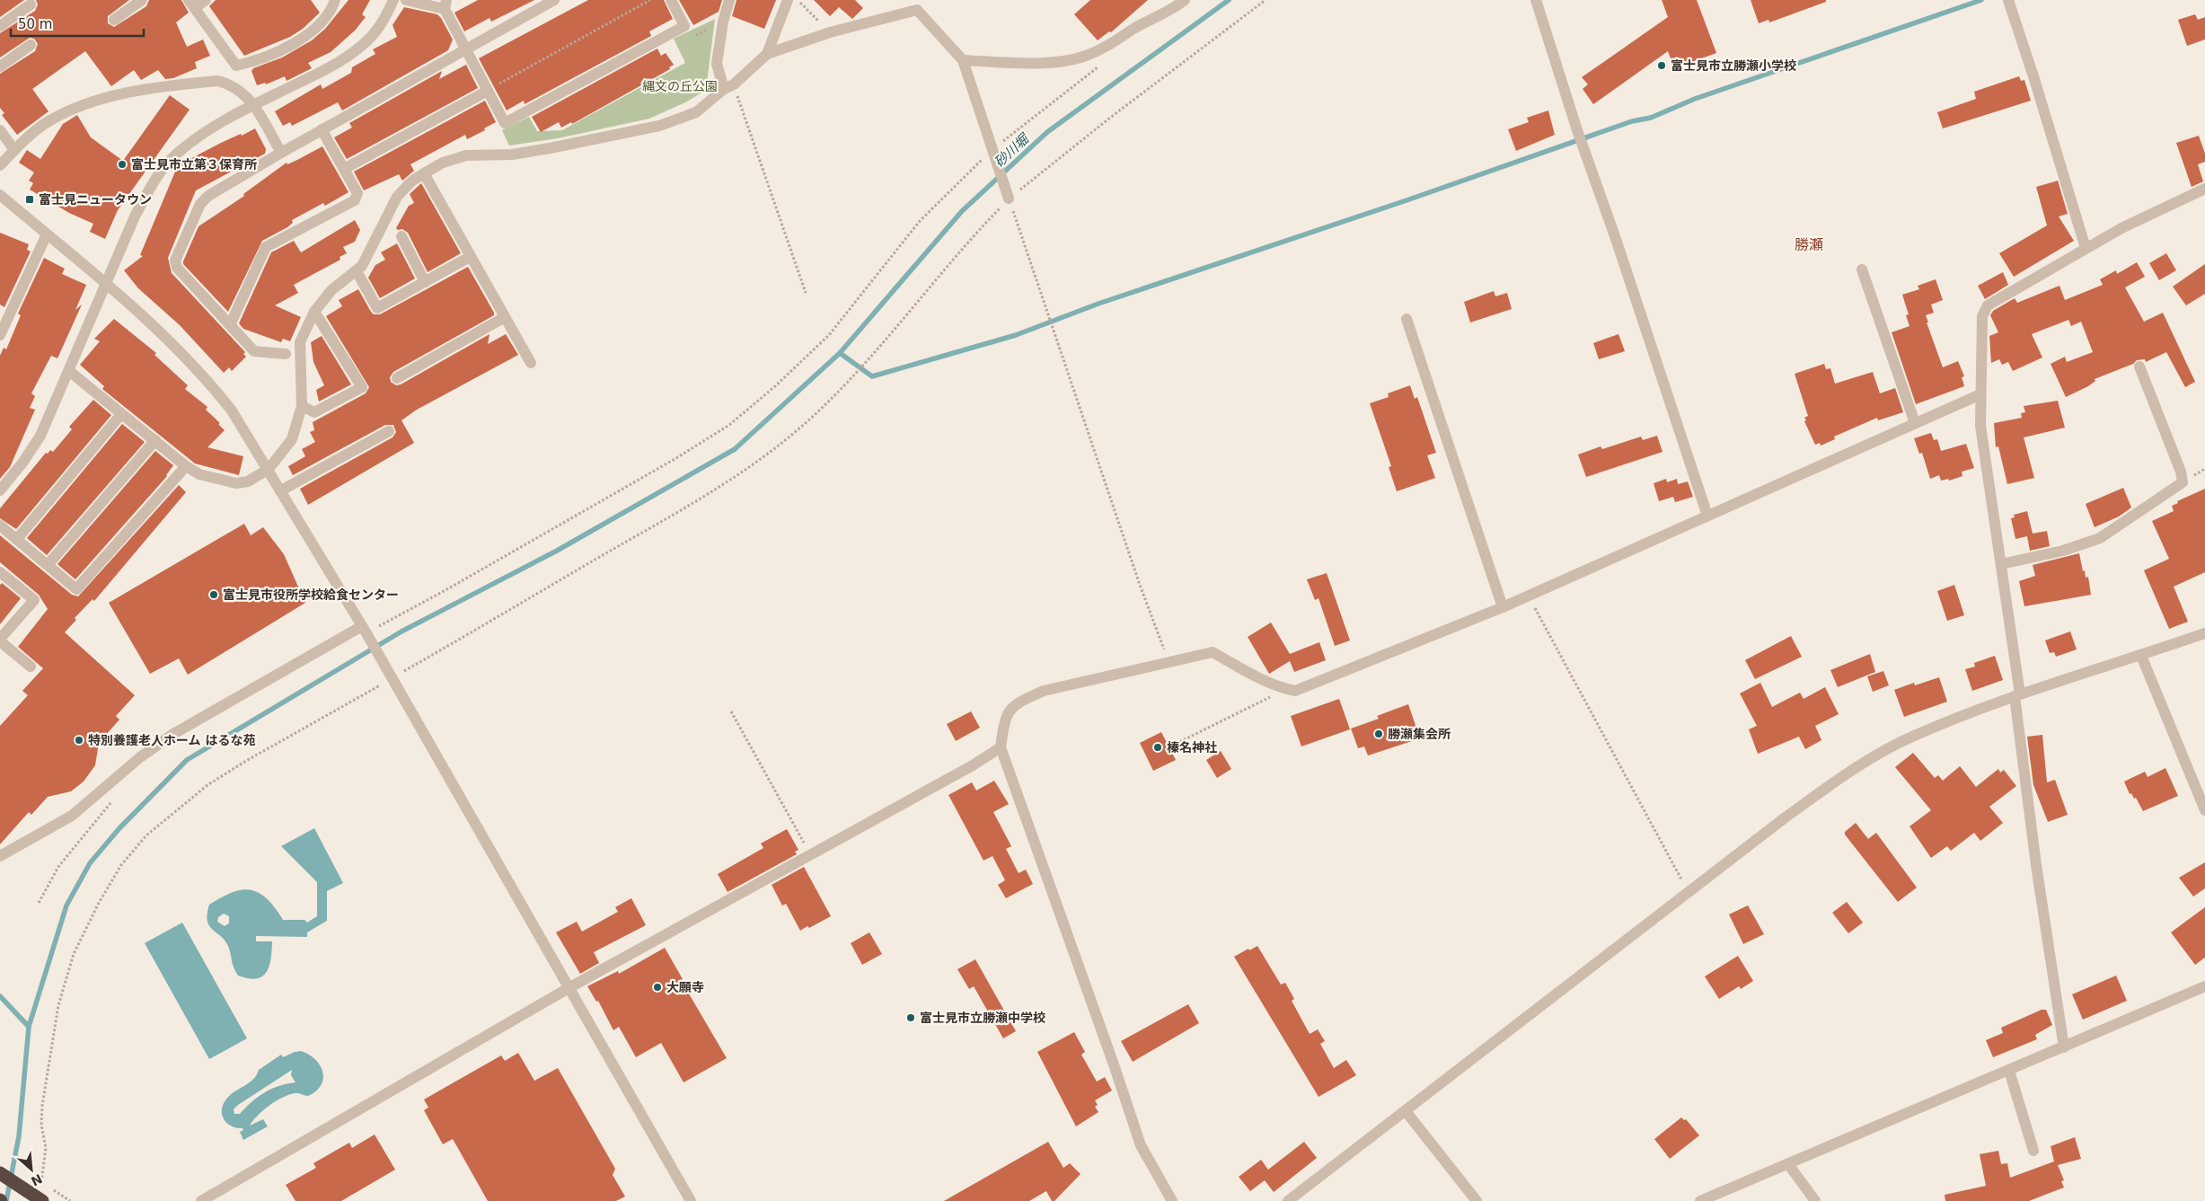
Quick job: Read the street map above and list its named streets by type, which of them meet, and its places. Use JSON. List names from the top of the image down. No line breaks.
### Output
{"districts":["勝瀬"],"water":["砂川堀"],"parks":["縄文の丘公園"],"places":{"other":["富士見市立勝瀬小学校","富士見市立第３保育所","富士見市役所学校給食センター","勝瀬集会所","特別養護老人ホーム はるな苑","榛名神社","大願寺","富士見市立勝瀬中学校"],"transit":["富士見ニュータウン"]},"scale_bar":"50 m","north":"bottom right"}
